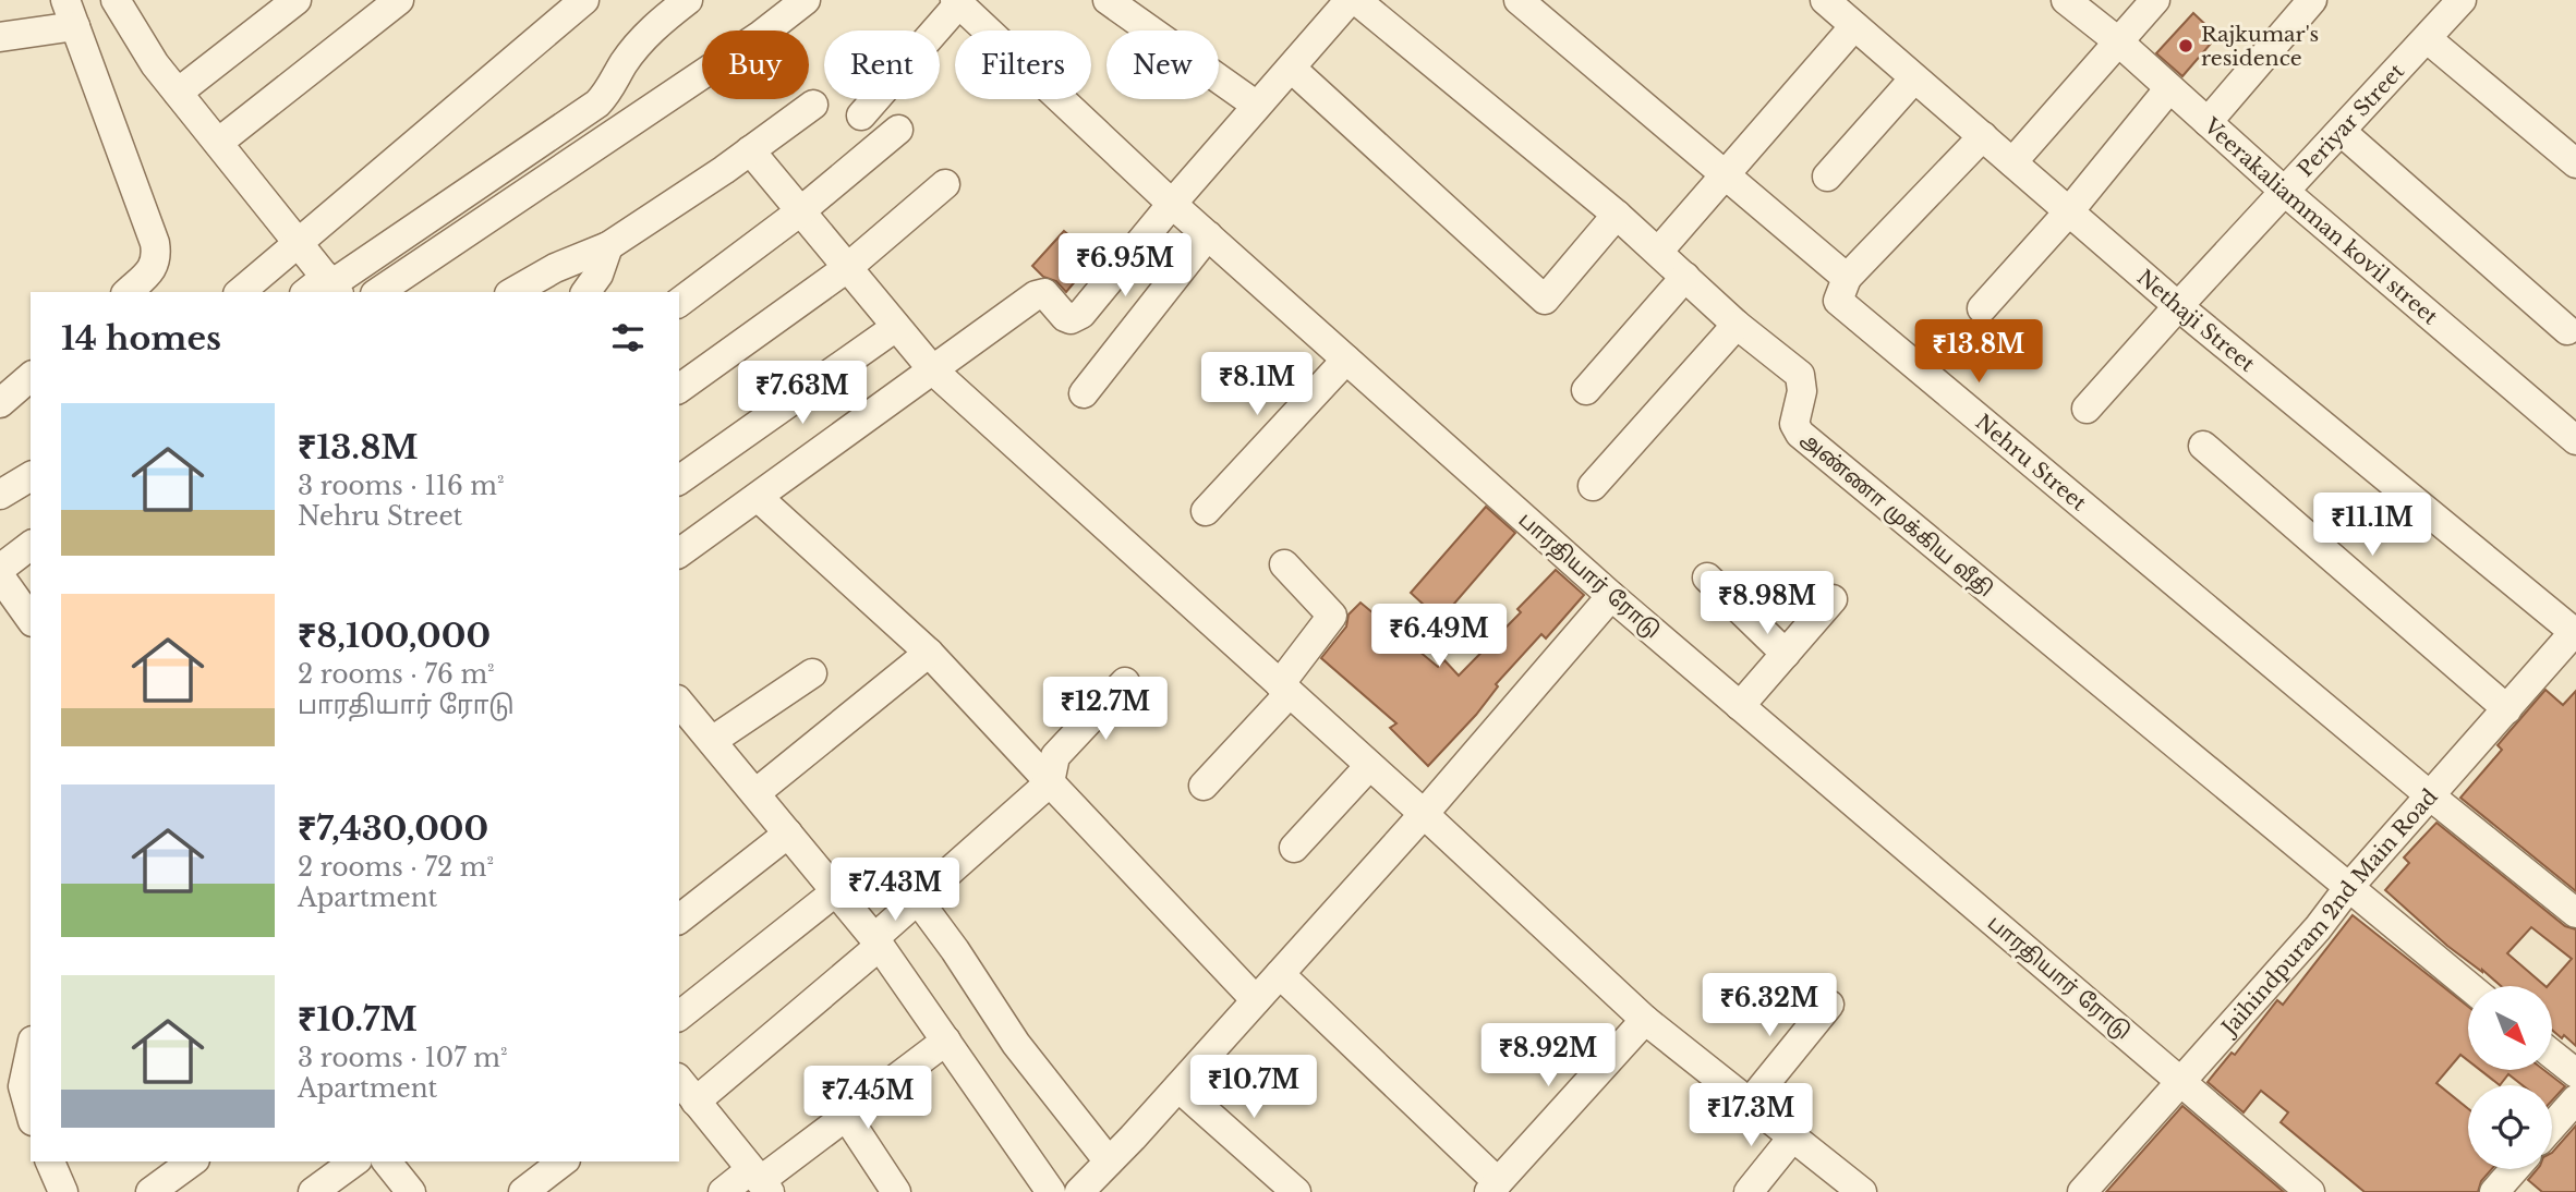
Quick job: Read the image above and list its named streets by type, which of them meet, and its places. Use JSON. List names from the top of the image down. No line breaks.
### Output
{"streets":{"street":["Periyar Street","Veerakaliamman kovil street","Nethaji Street","Nehru Street","அண்ணா முக்கிய வீதி","பாரதியார் ரோடு","Jaihindpuram 2nd Main Road"]},"crossings":[["Periyar Street","Veerakaliamman kovil street"],["Periyar Street","Nethaji Street"],["Nethaji Street","Jaihindpuram 2nd Main Road"],["Nehru Street","Jaihindpuram 2nd Main Road"],["அண்ணா முக்கிய வீதி","Jaihindpuram 2nd Main Road"],["பாரதியார் ரோடு","Jaihindpuram 2nd Main Road"]],"places":["Rajkumar's residence"],"north":"bottom right","page":{"chip":["Buy","Rent","Filters","New"],"price":["₹6.95M","₹13.8M","₹8.1M","₹7.63M","₹11.1M","₹8.98M","₹6.49M","₹12.7M","₹7.43M","₹6.32M","₹8.92M","₹10.7M","₹7.45M","₹17.3M"],"heading":"14 homes","list":[{"name":"₹13.8M","note":"3 rooms · 116 m² · Nehru Street"},{"name":"₹8,100,000","note":"2 rooms · 76 m² · பாரதியார் ரோடு"},{"name":"₹7,430,000","note":"2 rooms · 72 m² · Apartment"},{"name":"₹10.7M","note":"3 rooms · 107 m² · Apartment"}]}}
